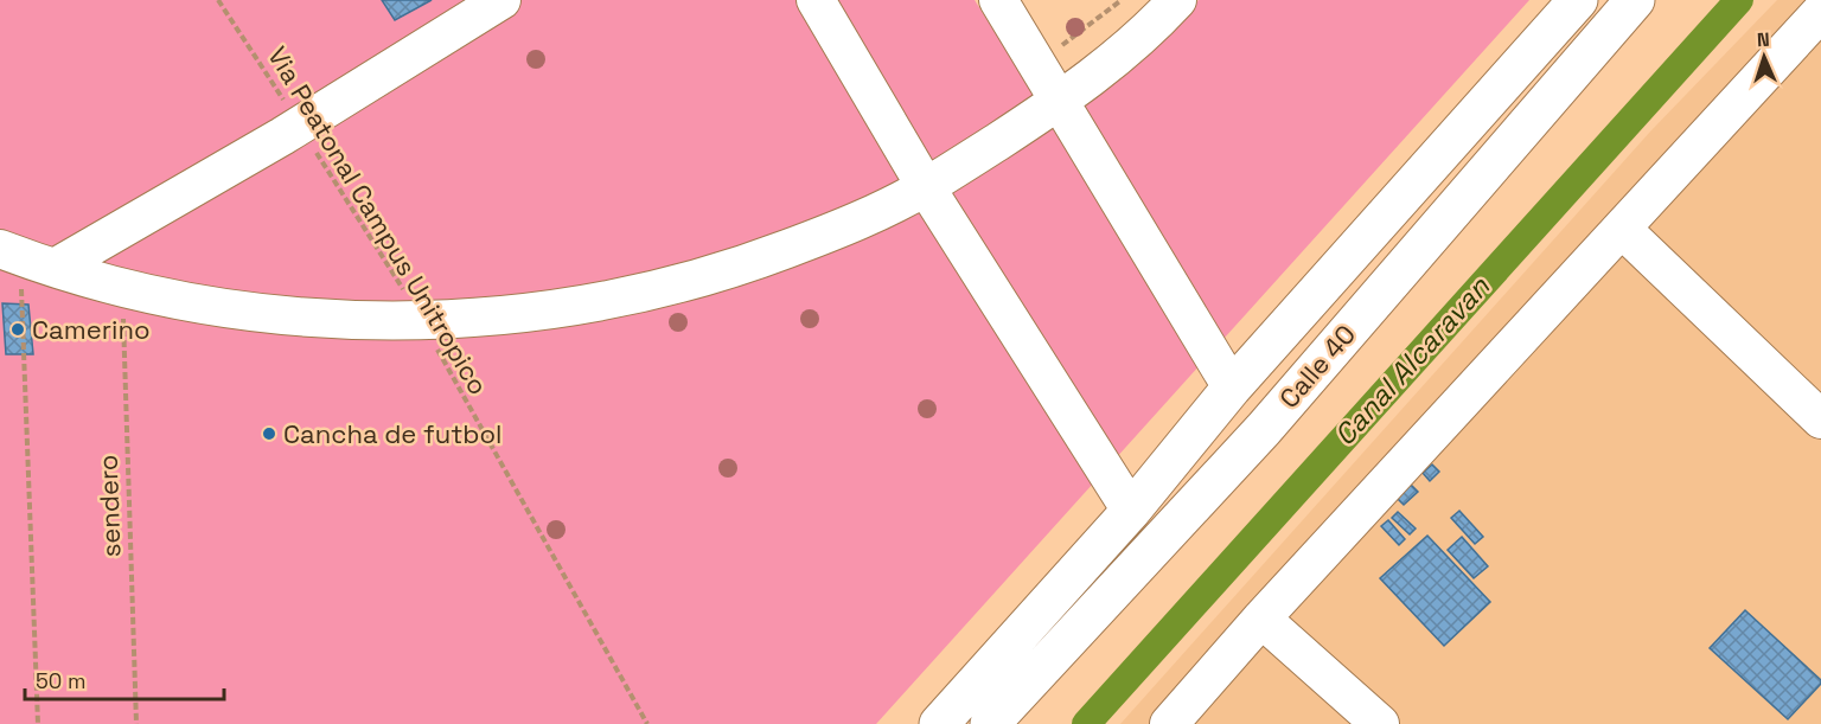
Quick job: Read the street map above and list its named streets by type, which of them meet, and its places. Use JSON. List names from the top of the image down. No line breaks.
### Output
{"streets":{"main road":["Calle 40"],"path":["Via Peatonal Campus Unitropico","sendero"]},"water":["Canal Alcaravan"],"places":["Camerino","Cancha de futbol"],"scale_bar":"50 m","north":"top"}
